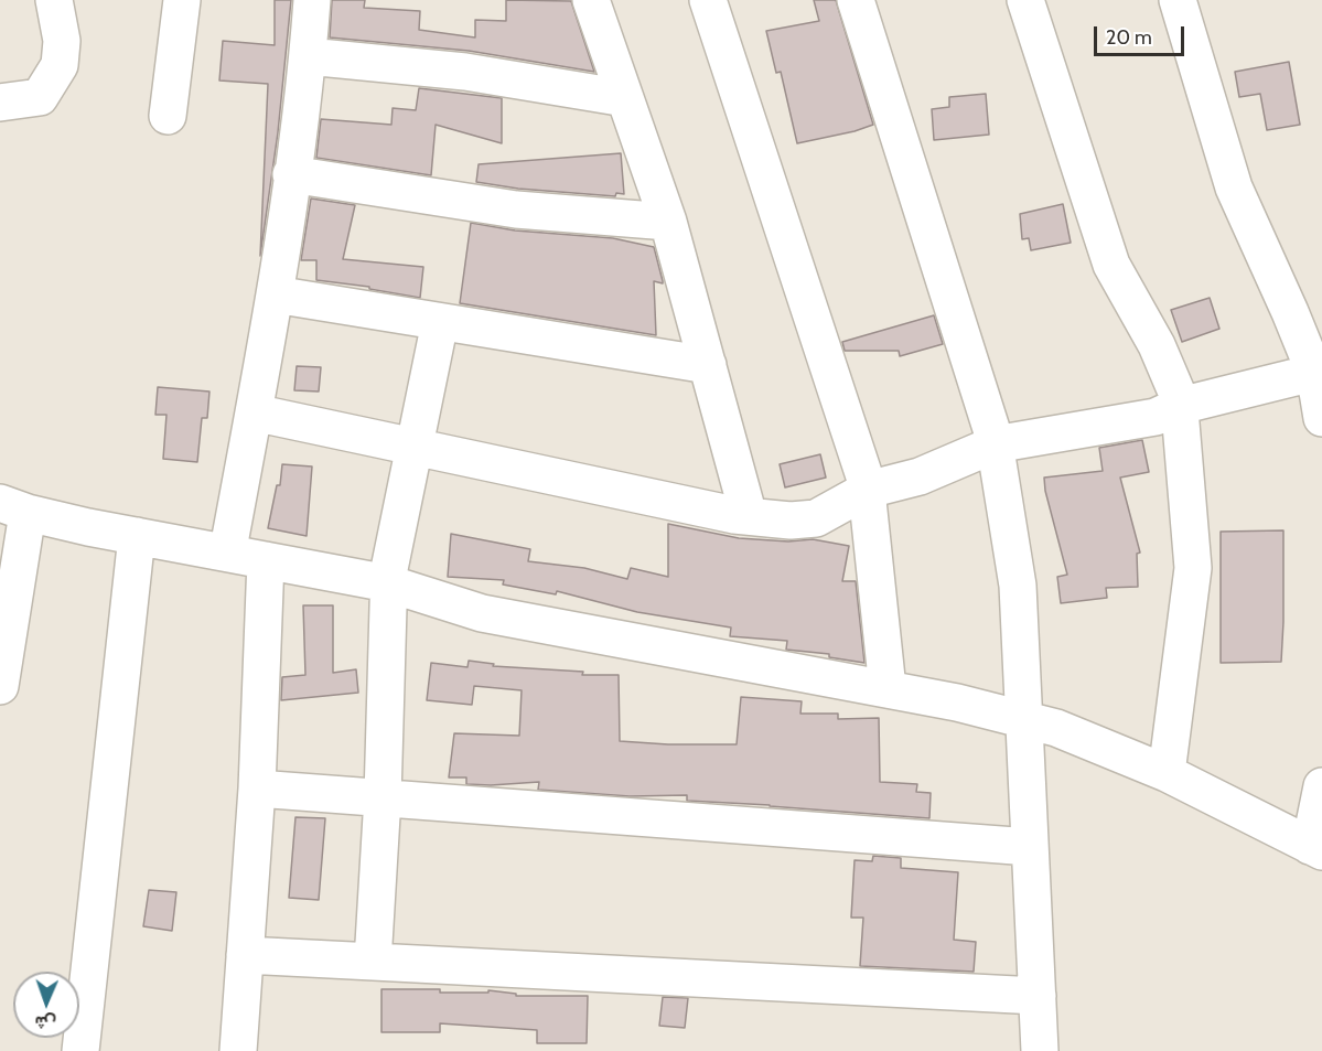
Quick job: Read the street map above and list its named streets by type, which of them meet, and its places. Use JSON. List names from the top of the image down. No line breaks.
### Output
{"scale_bar":"20 m","north":"bottom"}
